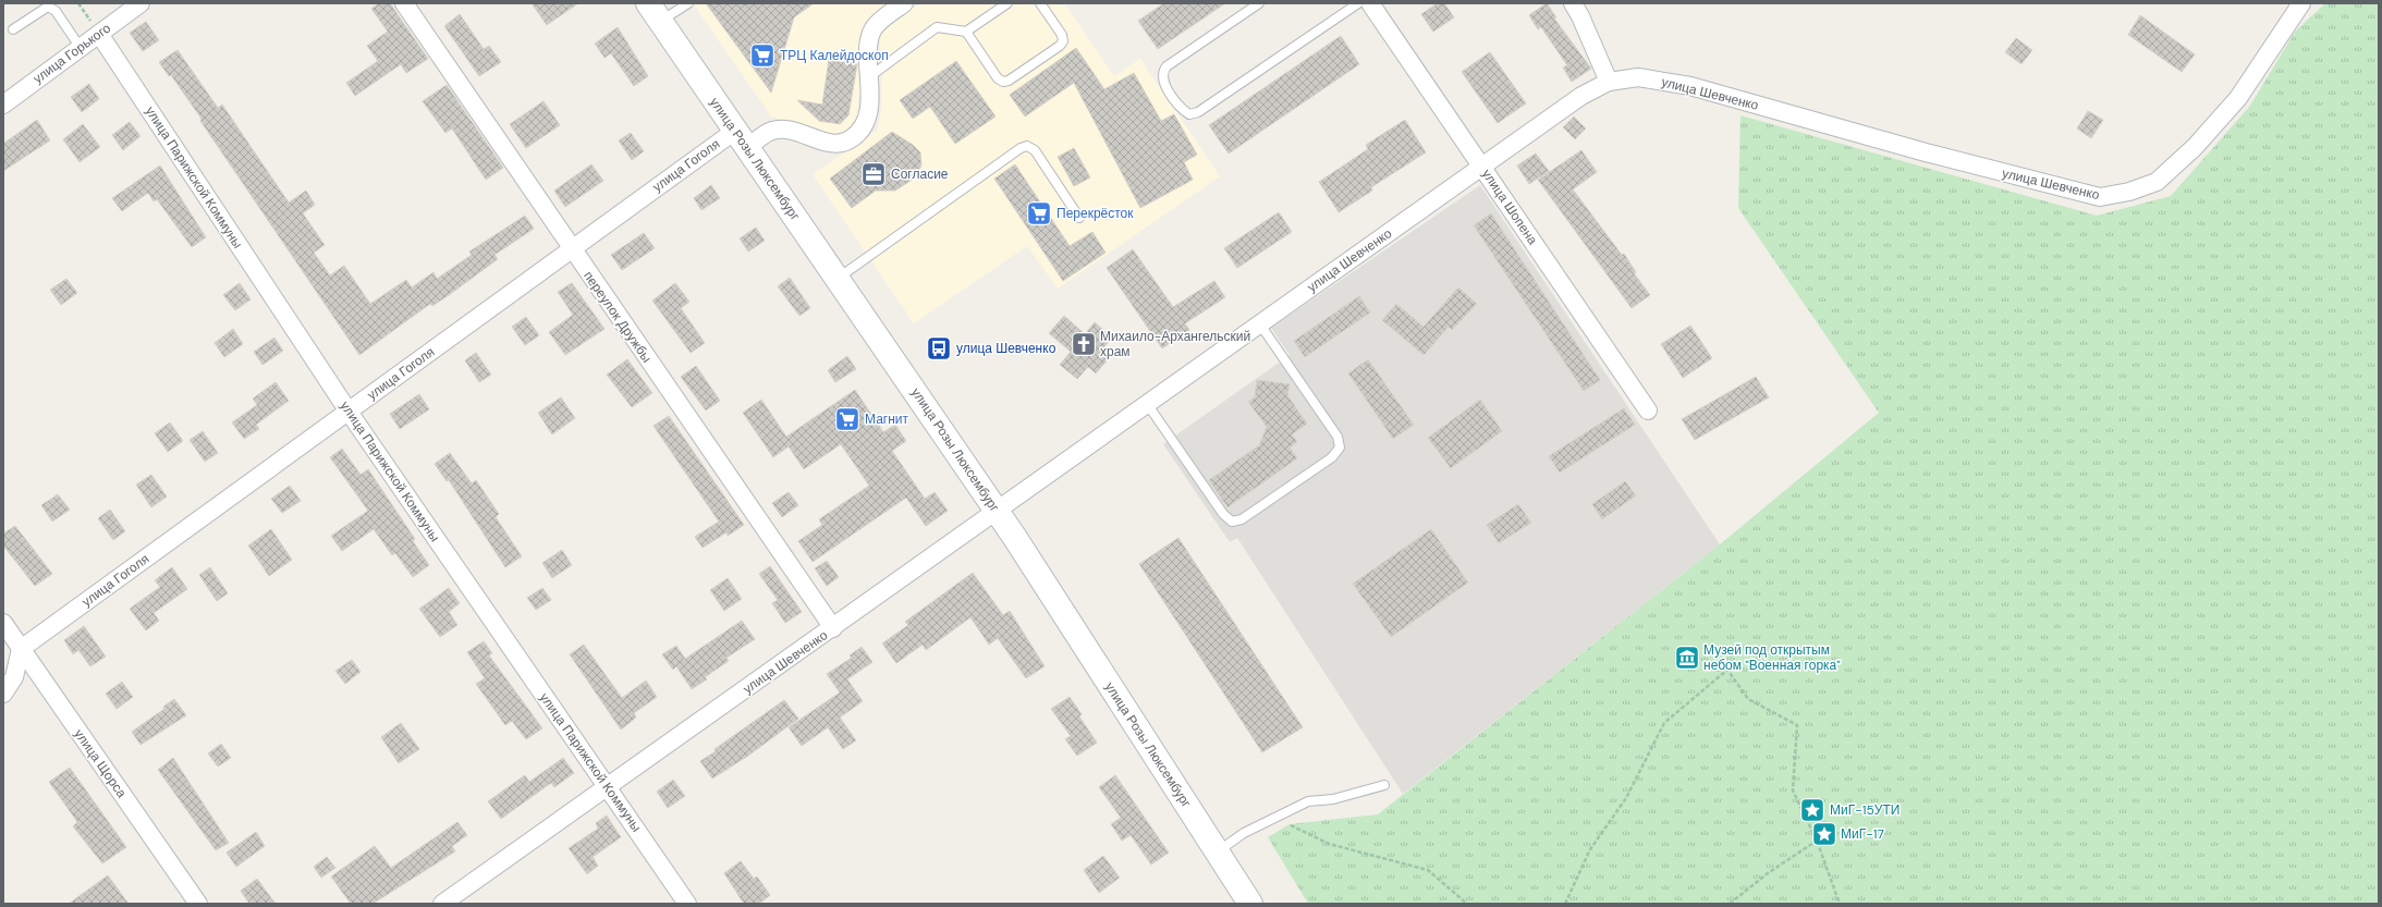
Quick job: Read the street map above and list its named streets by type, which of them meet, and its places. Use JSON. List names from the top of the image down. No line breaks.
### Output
{"streets":{"main road":["улица Розы Люксембург"],"street":["улица Горького","улица Шевченко","улица Гоголя","улица Парижской Коммуны","улица Шопена","переулок Дружбы","улица Щорса"]},"crossings":[["улица Горького","улица Парижской Коммуны"],["улица Шевченко","улица Розы Люксембург"],["улица Шевченко","улица Парижской Коммуны"],["улица Шевченко","улица Шопена"],["улица Шевченко","переулок Дружбы"],["улица Розы Люксембург","улица Гоголя"],["улица Гоголя","улица Парижской Коммуны"],["улица Гоголя","переулок Дружбы"],["улица Гоголя","улица Щорса"]],"places":{"supermarket":["ТРЦ Калейдоскоп","Перекрёсток","Магнит"],"office":["Согласие"],"church":["Михаило-Архангельский храм"],"bus stop":["улица Шевченко"],"museum":["Музей под открытым небом \"Военная горка\""],"place":["МиГ-15УТИ","МиГ-17"]}}
